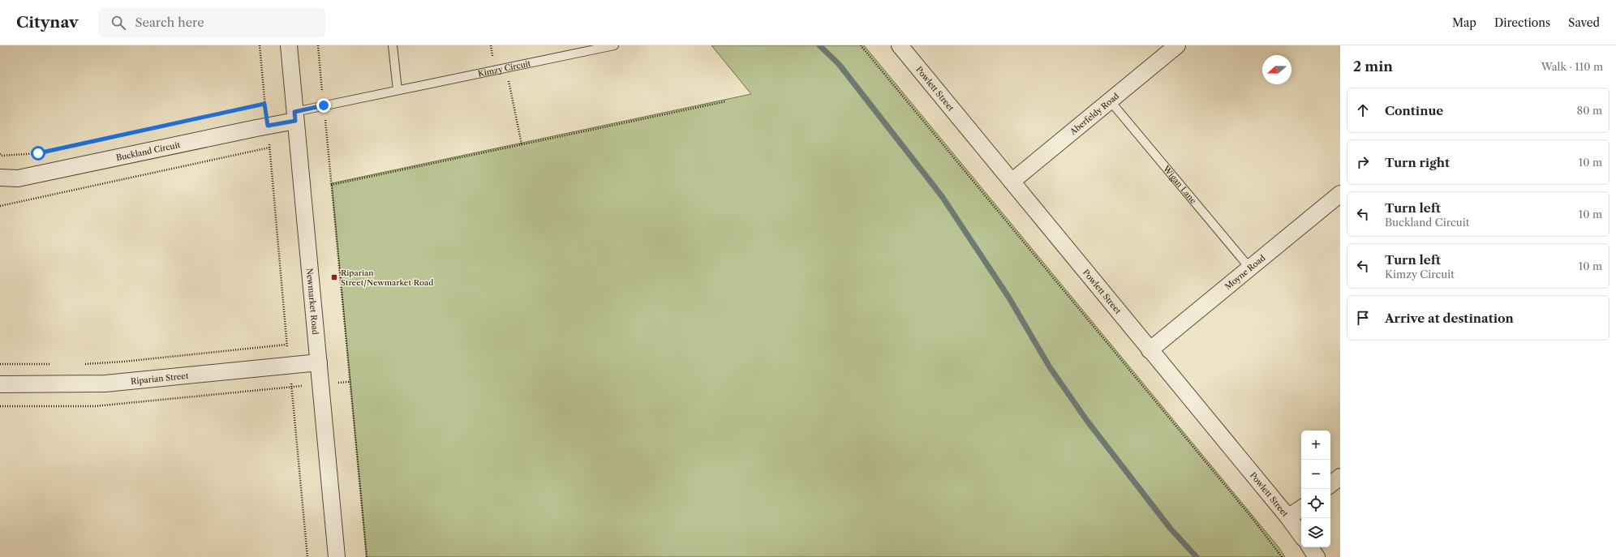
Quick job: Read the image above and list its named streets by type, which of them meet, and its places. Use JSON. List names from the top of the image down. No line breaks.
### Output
{"streets":{"street":["Powlett Street","Aberfeldy Road","Buckland Circuit","Moyne Road","Newmarket Road","Riparian Street"],"lane":["Kimzy Circuit","Wigan Lane"]},"crossings":[["Kimzy Circuit","Buckland Circuit"],["Kimzy Circuit","Newmarket Road"],["Powlett Street","Aberfeldy Road"],["Powlett Street","Moyne Road"],["Aberfeldy Road","Wigan Lane"],["Buckland Circuit","Newmarket Road"],["Wigan Lane","Moyne Road"],["Newmarket Road","Riparian Street"]],"places":{"transit":["Riparian Street/Newmarket Road"]},"north":"left","page":{"header":"Citynav","search":"Search here","nav":["Map","Directions","Saved"],"heading":["2 min","Walk · 110 m"],"list":[["Continue","80 m"],["Turn right","10 m"],["Turn left","Buckland Circuit","10 m"],["Turn left","Kimzy Circuit","10 m"],"Arrive at destination"],"map_buttons":["+","−"]}}
